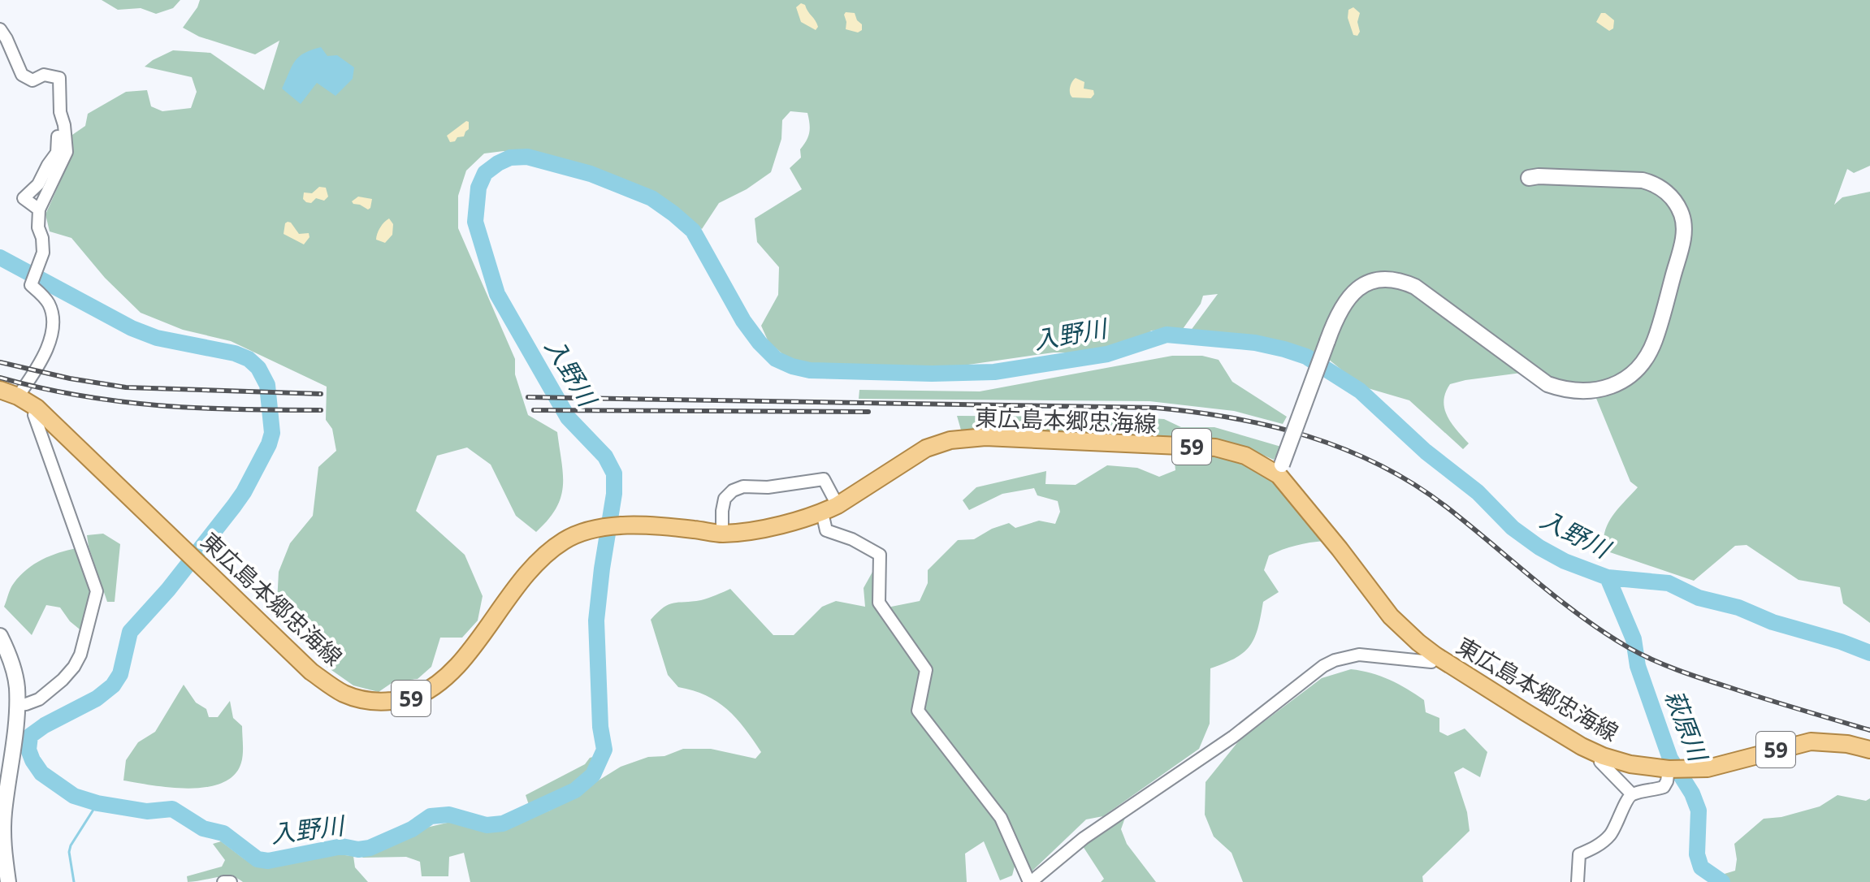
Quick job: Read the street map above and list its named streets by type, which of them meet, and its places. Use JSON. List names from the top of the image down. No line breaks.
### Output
{"streets":{"main road":["東広島本郷忠海線","59"]},"water":["入野川","萩原川"]}
